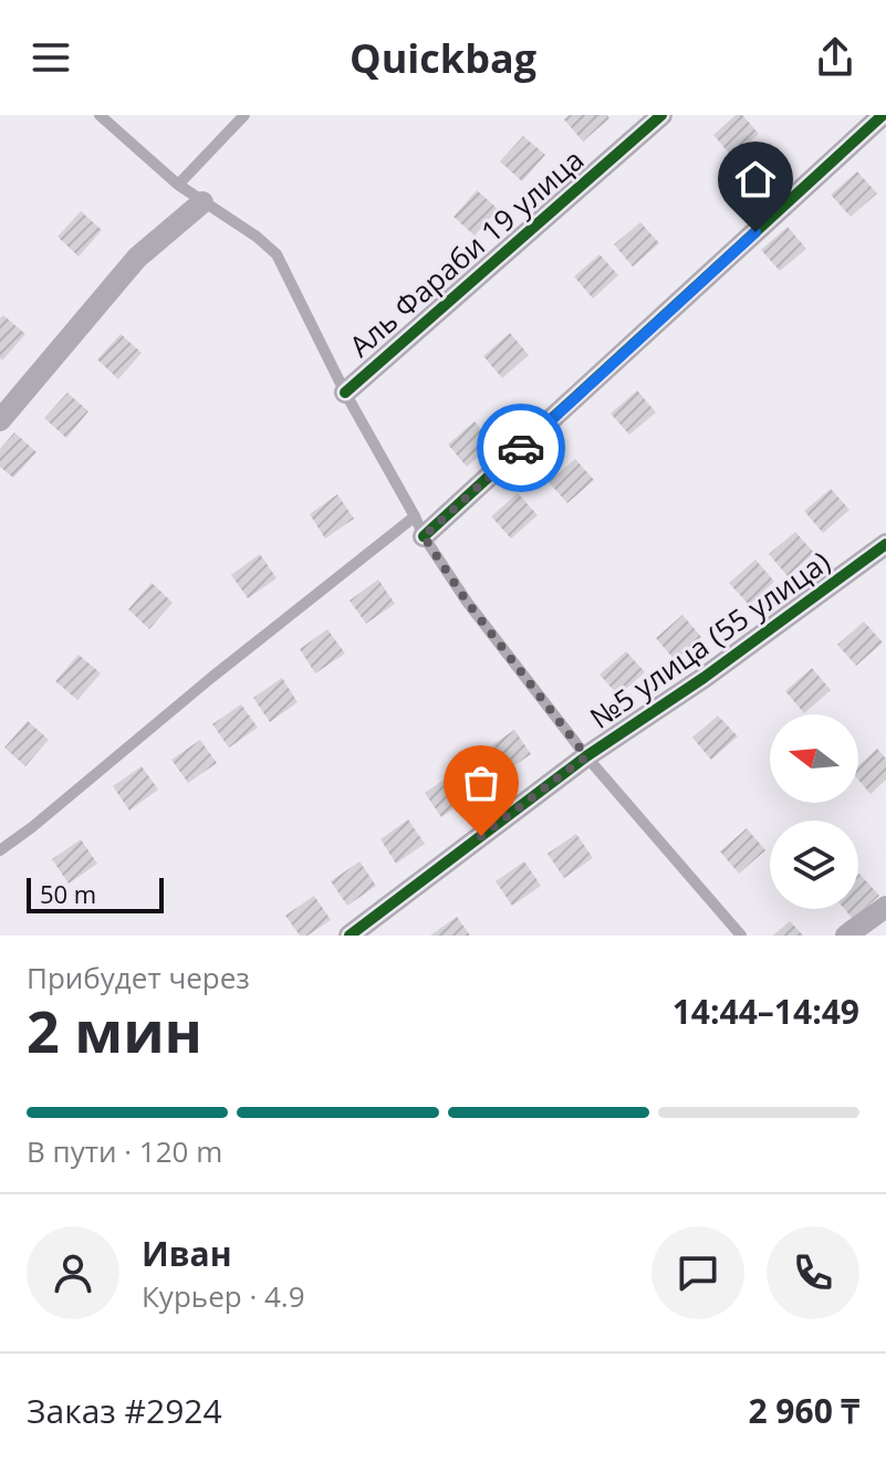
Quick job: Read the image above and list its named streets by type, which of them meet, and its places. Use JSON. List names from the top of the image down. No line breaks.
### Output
{"streets":{"street":["Аль Фараби 19 улица","№5 улица (55 улица)"]},"scale_bar":"50 m","north":"left","page":{"header":"Quickbag","scale":"50 m","heading":["2 мин","Прибудет через","14:44–14:49"],"panel":["Иван","Курьер · 4.9","Заказ #2924","2 960 ₸"],"bar":"В пути · 120 m"}}
